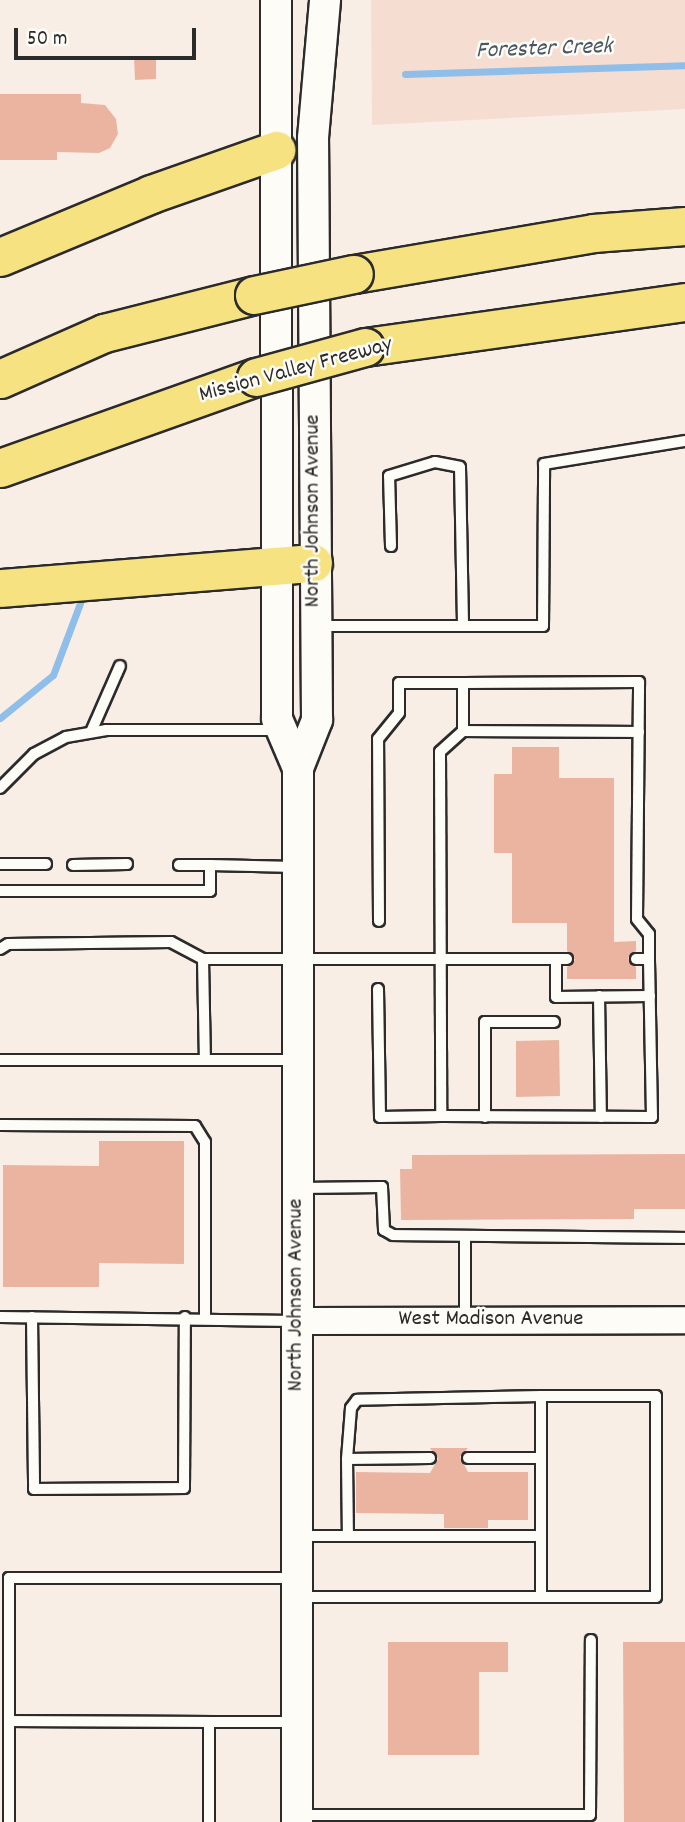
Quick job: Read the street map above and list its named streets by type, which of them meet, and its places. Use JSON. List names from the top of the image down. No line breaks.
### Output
{"streets":{"highway":["Mission Valley Freeway"],"main road":["North Johnson Avenue"],"street":["West Madison Avenue"]},"crossings":[["North Johnson Avenue","West Madison Avenue"]],"water":["Forester Creek"],"scale_bar":"50 m"}
